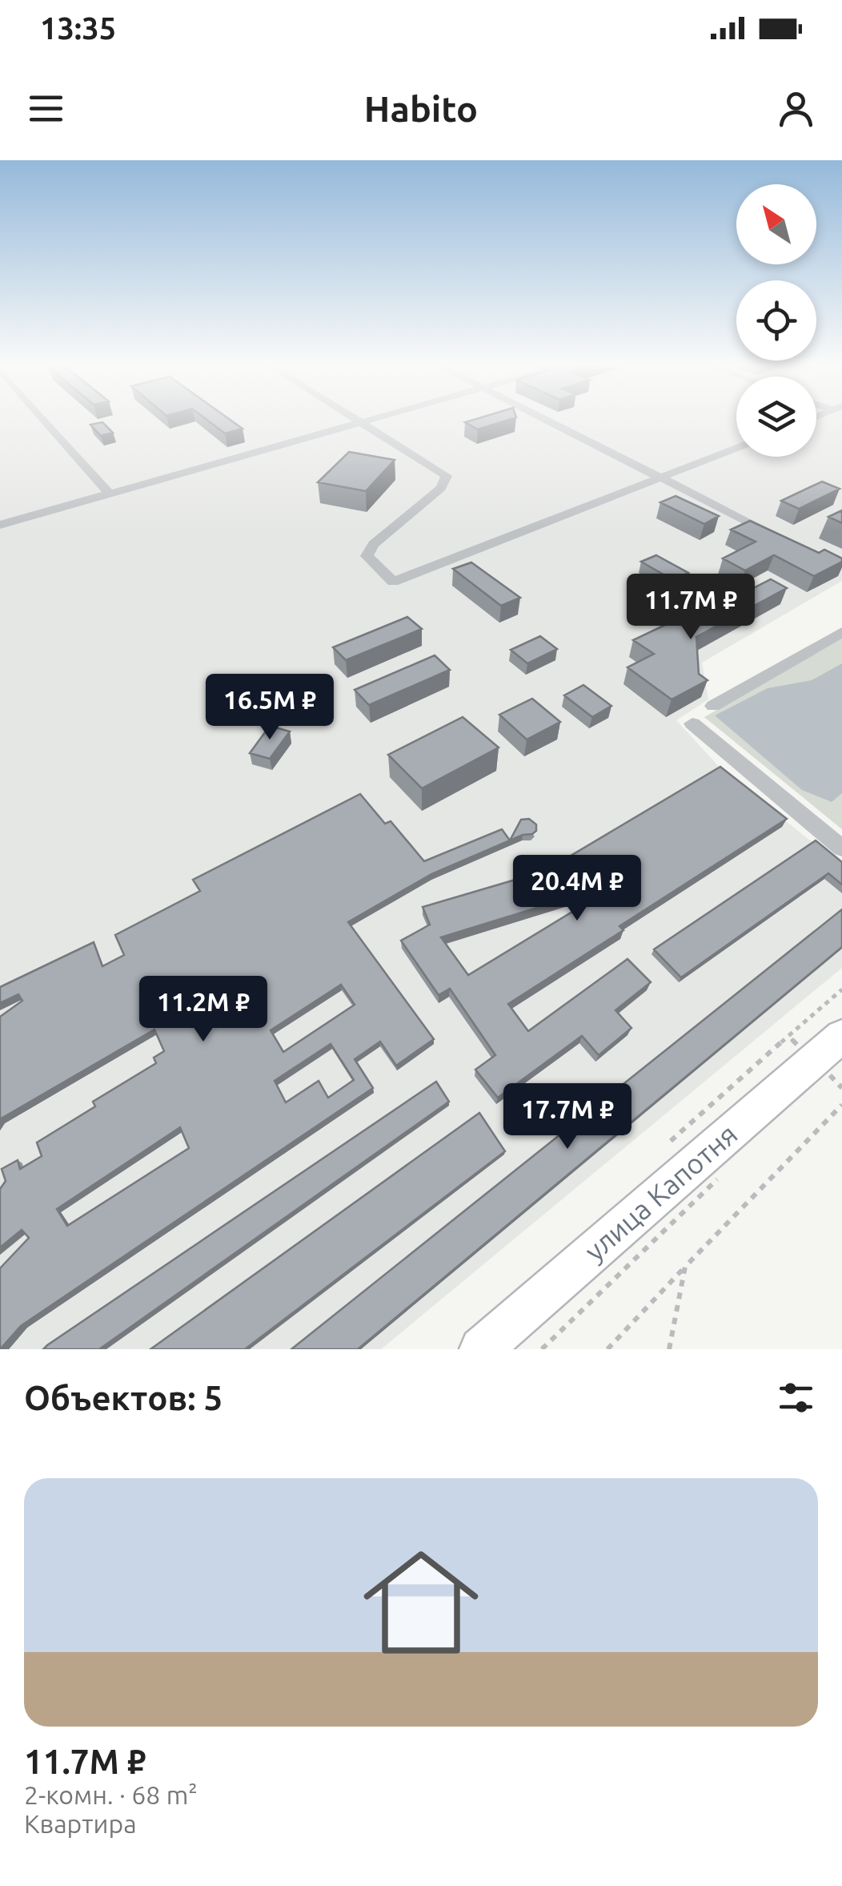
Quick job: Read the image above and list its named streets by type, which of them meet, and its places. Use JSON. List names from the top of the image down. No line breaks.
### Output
{"streets":{"main road":["улица Капотня"]},"north":"top left","page":{"status":"13:35","header":"Habito","price":["11.7M ₽","16.5M ₽","20.4M ₽","11.2M ₽","17.7M ₽"],"heading":"Объектов: 5","list":[{"name":"11.7M ₽","note":"2-комн. · 68 m² · Квартира"}]}}
